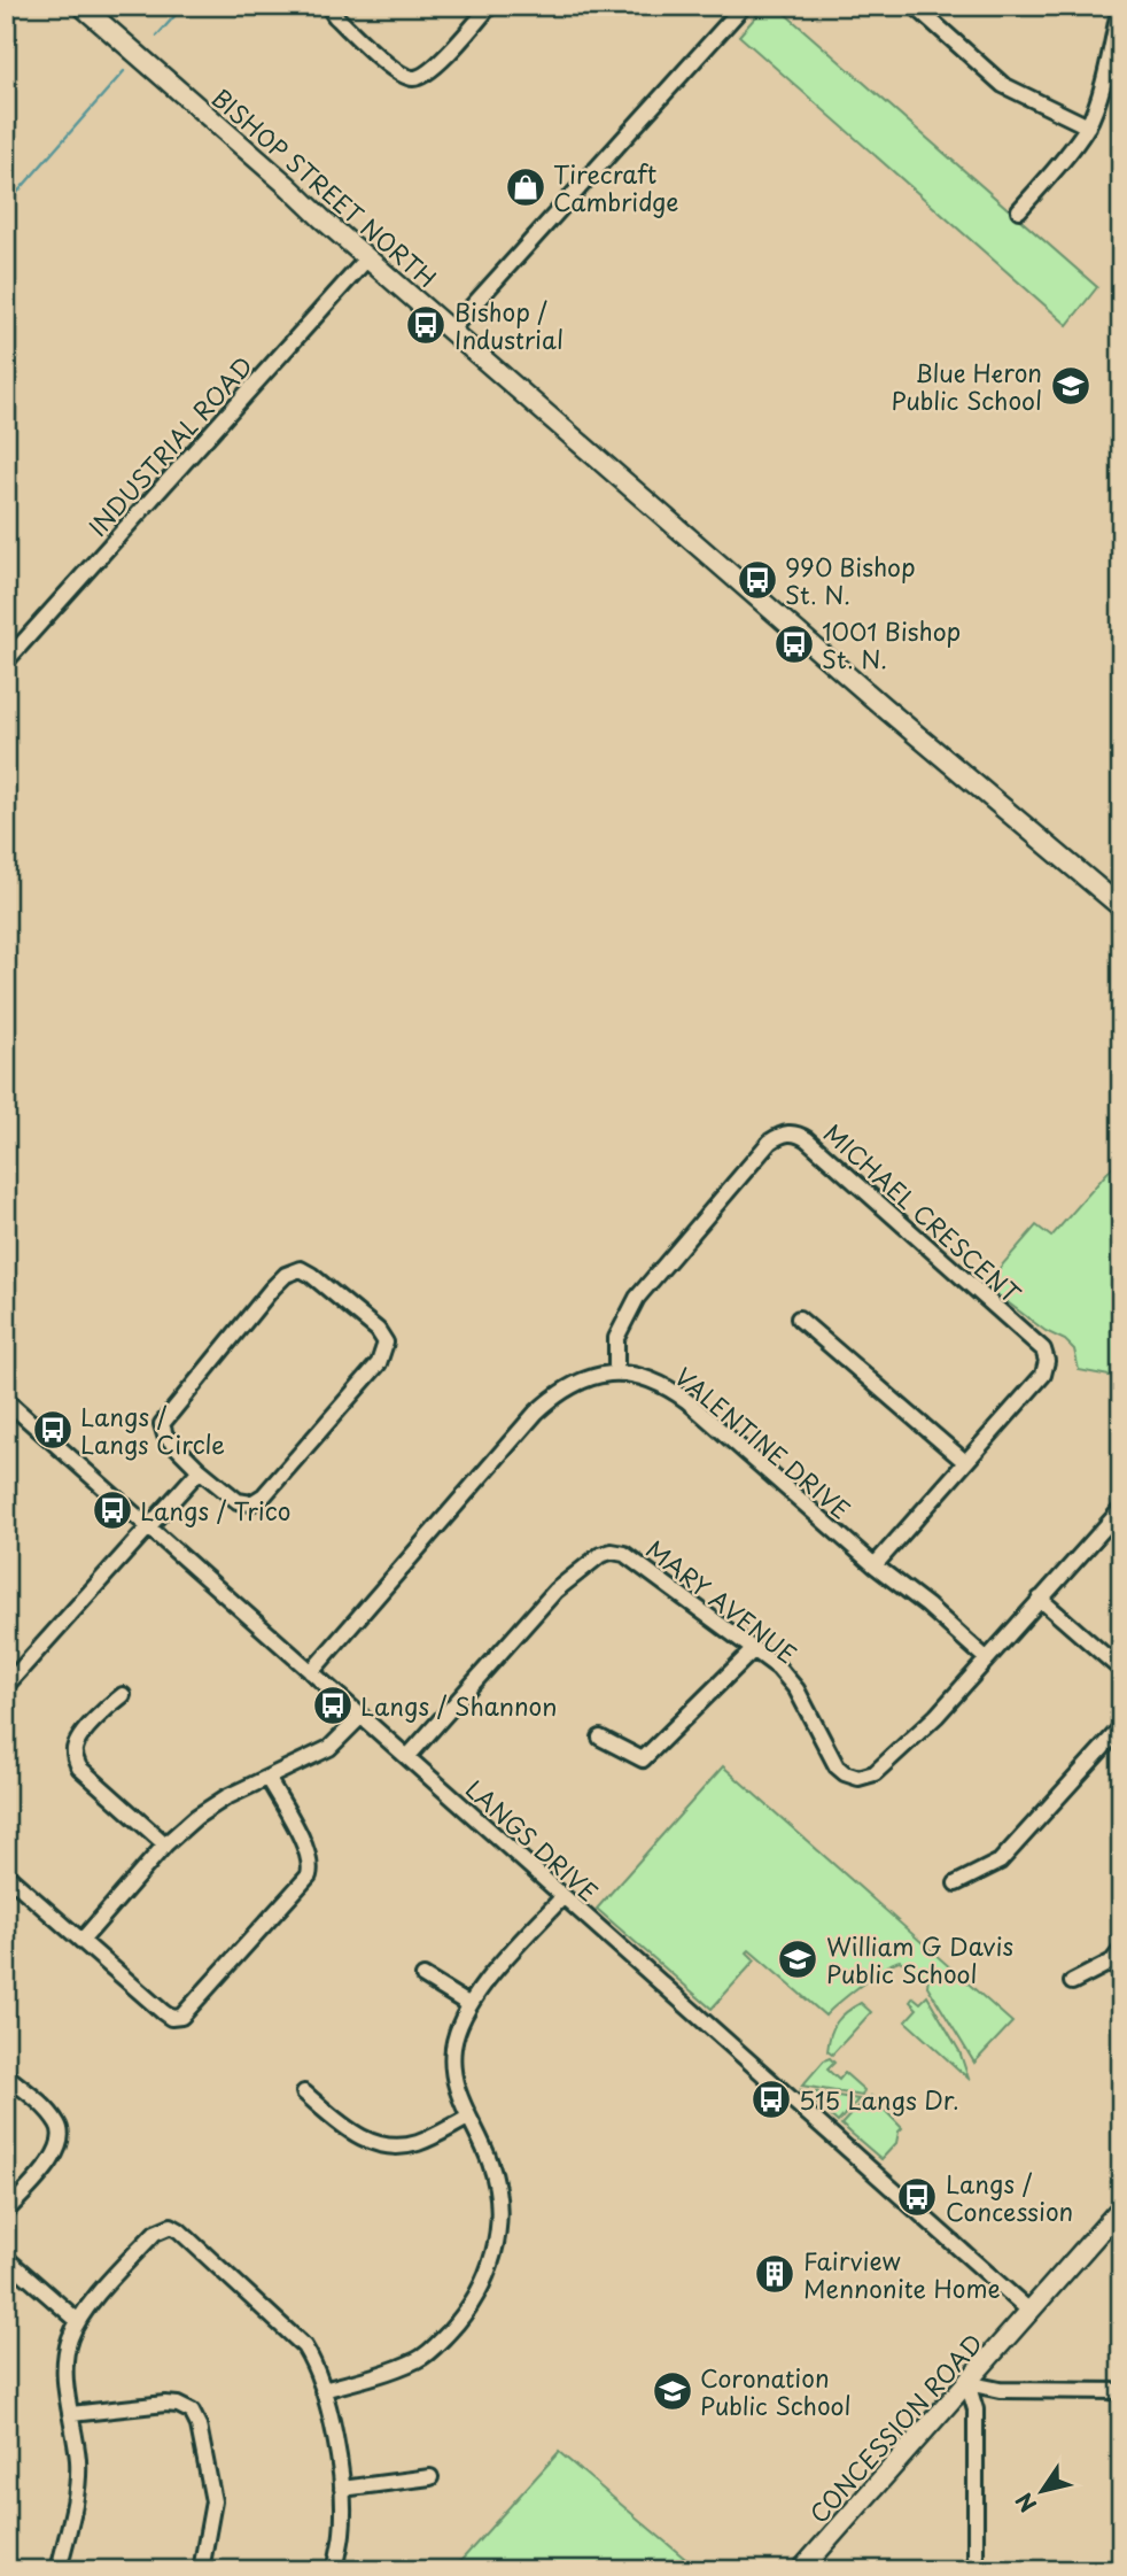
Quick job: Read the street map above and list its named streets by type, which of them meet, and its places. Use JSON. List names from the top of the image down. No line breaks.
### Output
{"streets":{"main road":["BISHOP STREET NORTH","CONCESSION ROAD"],"street":["INDUSTRIAL ROAD","MICHAEL CRESCENT","VALENTINE DRIVE","MARY AVENUE","LANGS DRIVE"]},"crossings":[["BISHOP STREET NORTH","INDUSTRIAL ROAD"],["MICHAEL CRESCENT","VALENTINE DRIVE"],["VALENTINE DRIVE","MARY AVENUE"],["VALENTINE DRIVE","LANGS DRIVE"],["MARY AVENUE","LANGS DRIVE"],["LANGS DRIVE","CONCESSION ROAD"]],"places":{"shop":["Tirecraft Cambridge"],"bus stop":["Bishop / Industrial","990 Bishop St. N.","1001 Bishop St. N.","Langs / Langs Circle","Langs / Trico","Langs / Shannon","515 Langs Dr.","Langs / Concession"],"school or university":["Blue Heron Public School","William G Davis Public School","Coronation Public School"],"building":["Fairview Mennonite Home"]},"north":"bottom left"}
